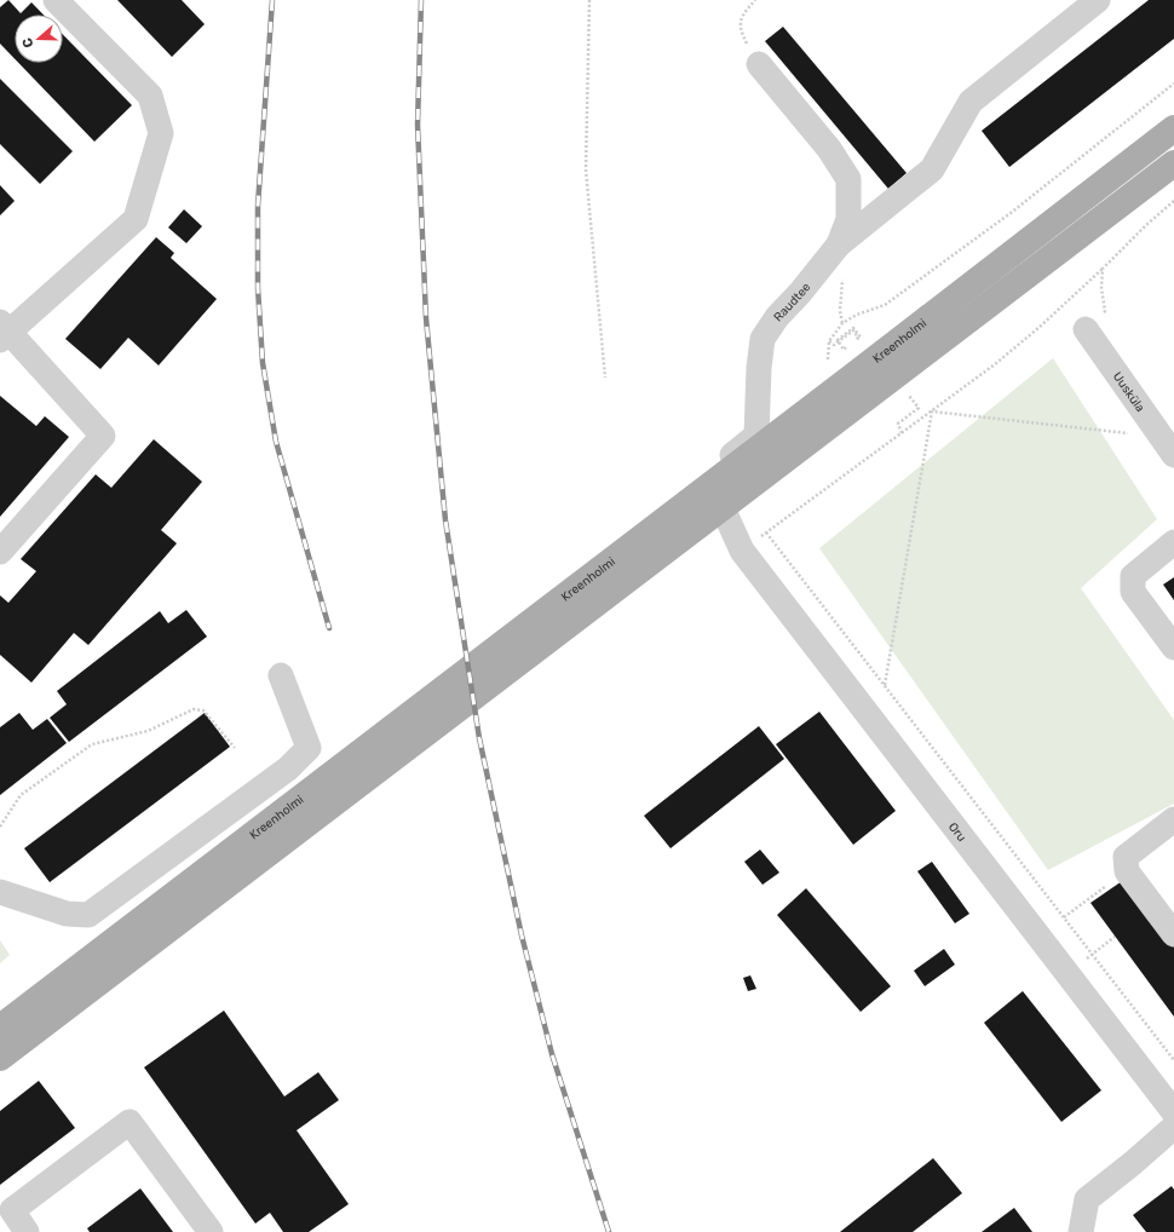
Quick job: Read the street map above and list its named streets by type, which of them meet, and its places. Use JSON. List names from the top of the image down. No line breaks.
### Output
{"streets":{"main road":["Kreenholmi"],"street":["Raudtee","Uusküla","Oru"]},"crossings":[["Raudtee","Oru"]],"north":"left"}
